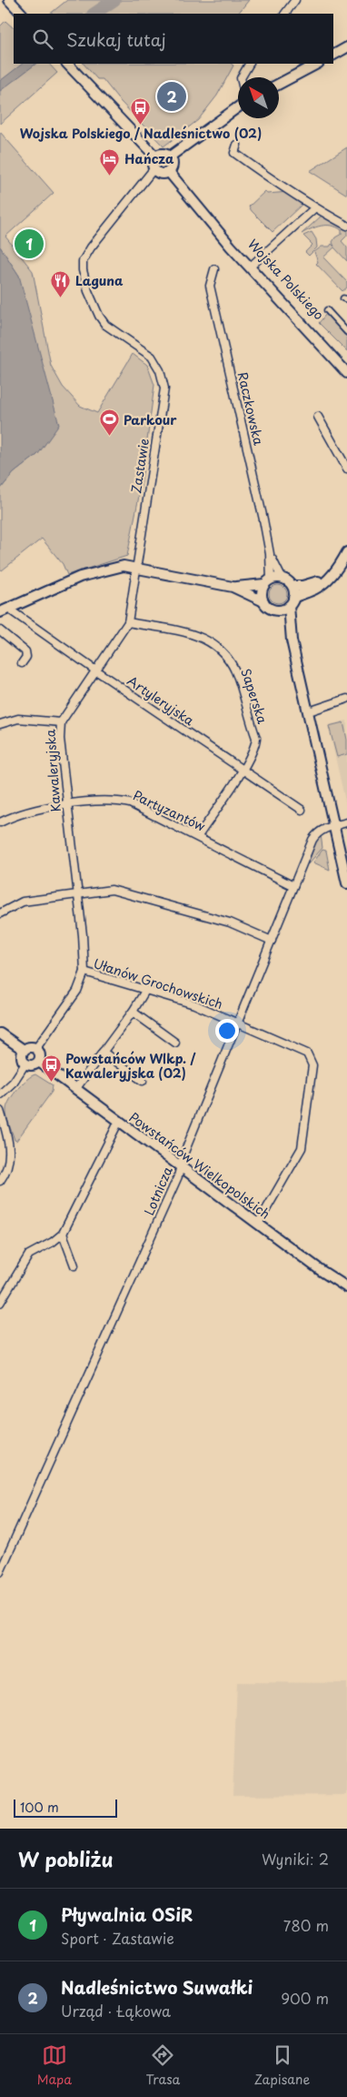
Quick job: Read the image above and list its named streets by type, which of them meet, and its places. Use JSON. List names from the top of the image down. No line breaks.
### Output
{"streets":{"street":["Wojska Polskiego","Raczkowska","Zastawie","Saperska","Artyleryjska","Kawaleryjska","Partyzantów","Ułanów Grochowskich","Powstańców Wielkopolskich","Lotnicza"]},"crossings":[["Zastawie","Kawaleryjska"],["Saperska","Artyleryjska"],["Saperska","Kawaleryjska"],["Saperska","Partyzantów"],["Artyleryjska","Kawaleryjska"],["Kawaleryjska","Partyzantów"],["Kawaleryjska","Ułanów Grochowskich"],["Kawaleryjska","Powstańców Wielkopolskich"],["Partyzantów","Lotnicza"],["Ułanów Grochowskich","Powstańców Wielkopolskich"],["Ułanów Grochowskich","Lotnicza"],["Powstańców Wielkopolskich","Lotnicza"]],"places":{"bus stop":["Wojska Polskiego / Nadleśnictwo (02)","Powstańców Wlkp. / Kawaleryjska (02)"],"hotel":["Hańcza"],"restaurant":["Laguna"],"sports":["Parkour"]},"scale_bar":"100 m","north":"top left","page":{"search":"Szukaj tutaj","pins":["2","1"],"scale":"100 m","heading":["W pobliżu","Wyniki: 2"],"list":[{"mark":"1","name":"Pływalnia OSiR","note":"Sport · Zastawie","value":"780 m"},{"mark":"2","name":"Nadleśnictwo Suwałki","note":"Urząd · Łąkowa","value":"900 m"}],"nav":["Mapa","Trasa","Zapisane"]}}
